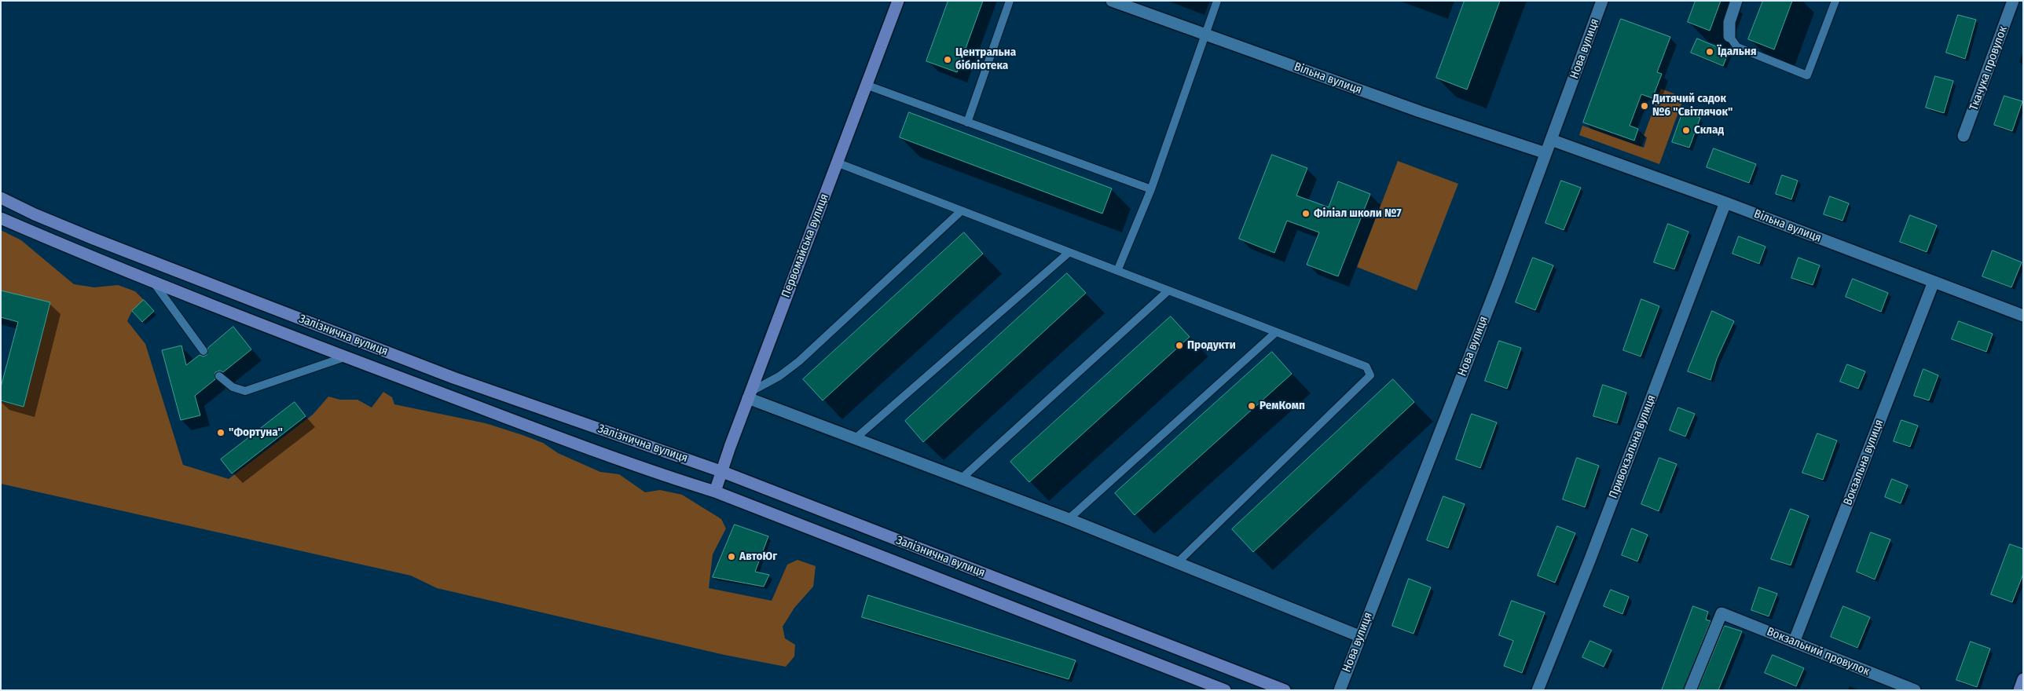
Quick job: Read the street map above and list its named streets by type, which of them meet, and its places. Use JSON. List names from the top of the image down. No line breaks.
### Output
{"streets":{"main road":["Первомайська вулиця","Залізнична вулиця"],"street":["Нова вулиця","Ткачука провулок","Вільна вулиця","Привокзальна вулиця","Вокзальна вулиця","Вокзальний провулок"]},"crossings":[["Нова вулиця","Вільна вулиця"],["Вільна вулиця","Привокзальна вулиця"],["Вільна вулиця","Вокзальна вулиця"],["Первомайська вулиця","Залізнична вулиця"],["Вокзальна вулиця","Вокзальний провулок"]],"places":["Їдальня","Центральна бібліотека","Дитячий садок №6 \"Світлячок\"","Склад","Філіал школи №7","Продукти","РемКомп","\"Фортуна\"","АвтоЮг"]}
